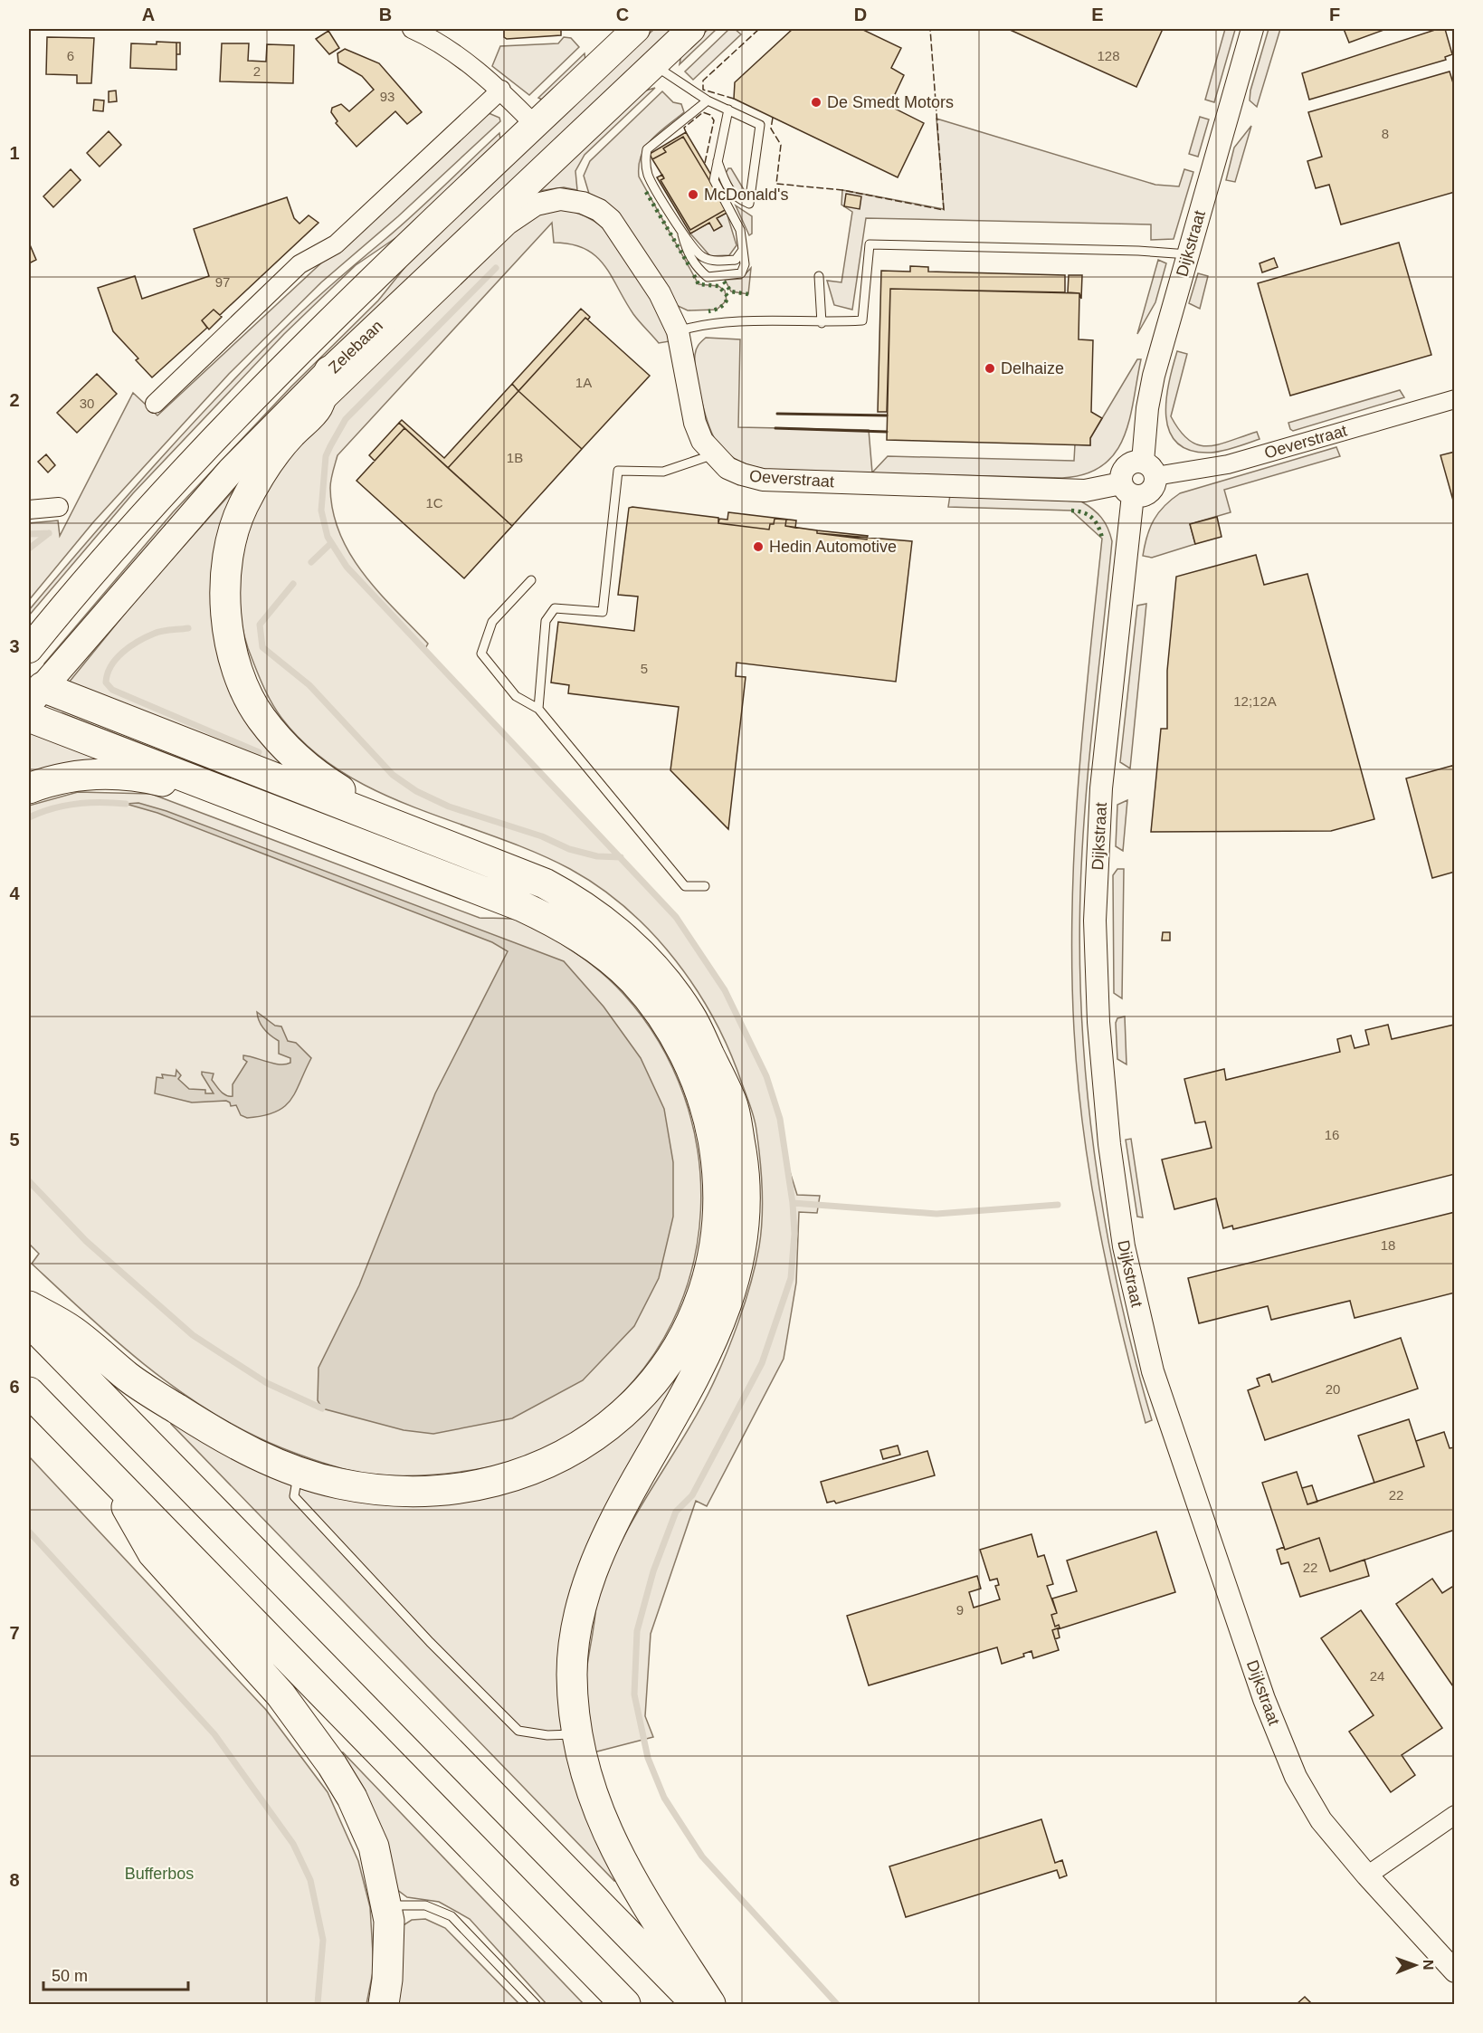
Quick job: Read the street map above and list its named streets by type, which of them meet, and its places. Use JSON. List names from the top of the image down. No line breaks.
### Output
{"streets":{"main road":["Zelebaan"],"street":["Dijkstraat","Oeverstraat"]},"crossings":[["Dijkstraat","Oeverstraat"]],"parks":["Bufferbos"],"places":["De Smedt Motors","McDonald's","Delhaize","Hedin Automotive"],"house_numbers":["6","128","2","93","8","97","1A","30","1B","1C","5","12;12A","16","18","20","22","22","9","24"],"scale_bar":"50 m","north":"right","grid":{"columns":["A","B","C","D","E","F"],"rows":["1","2","3","4","5","6","7","8"]}}
